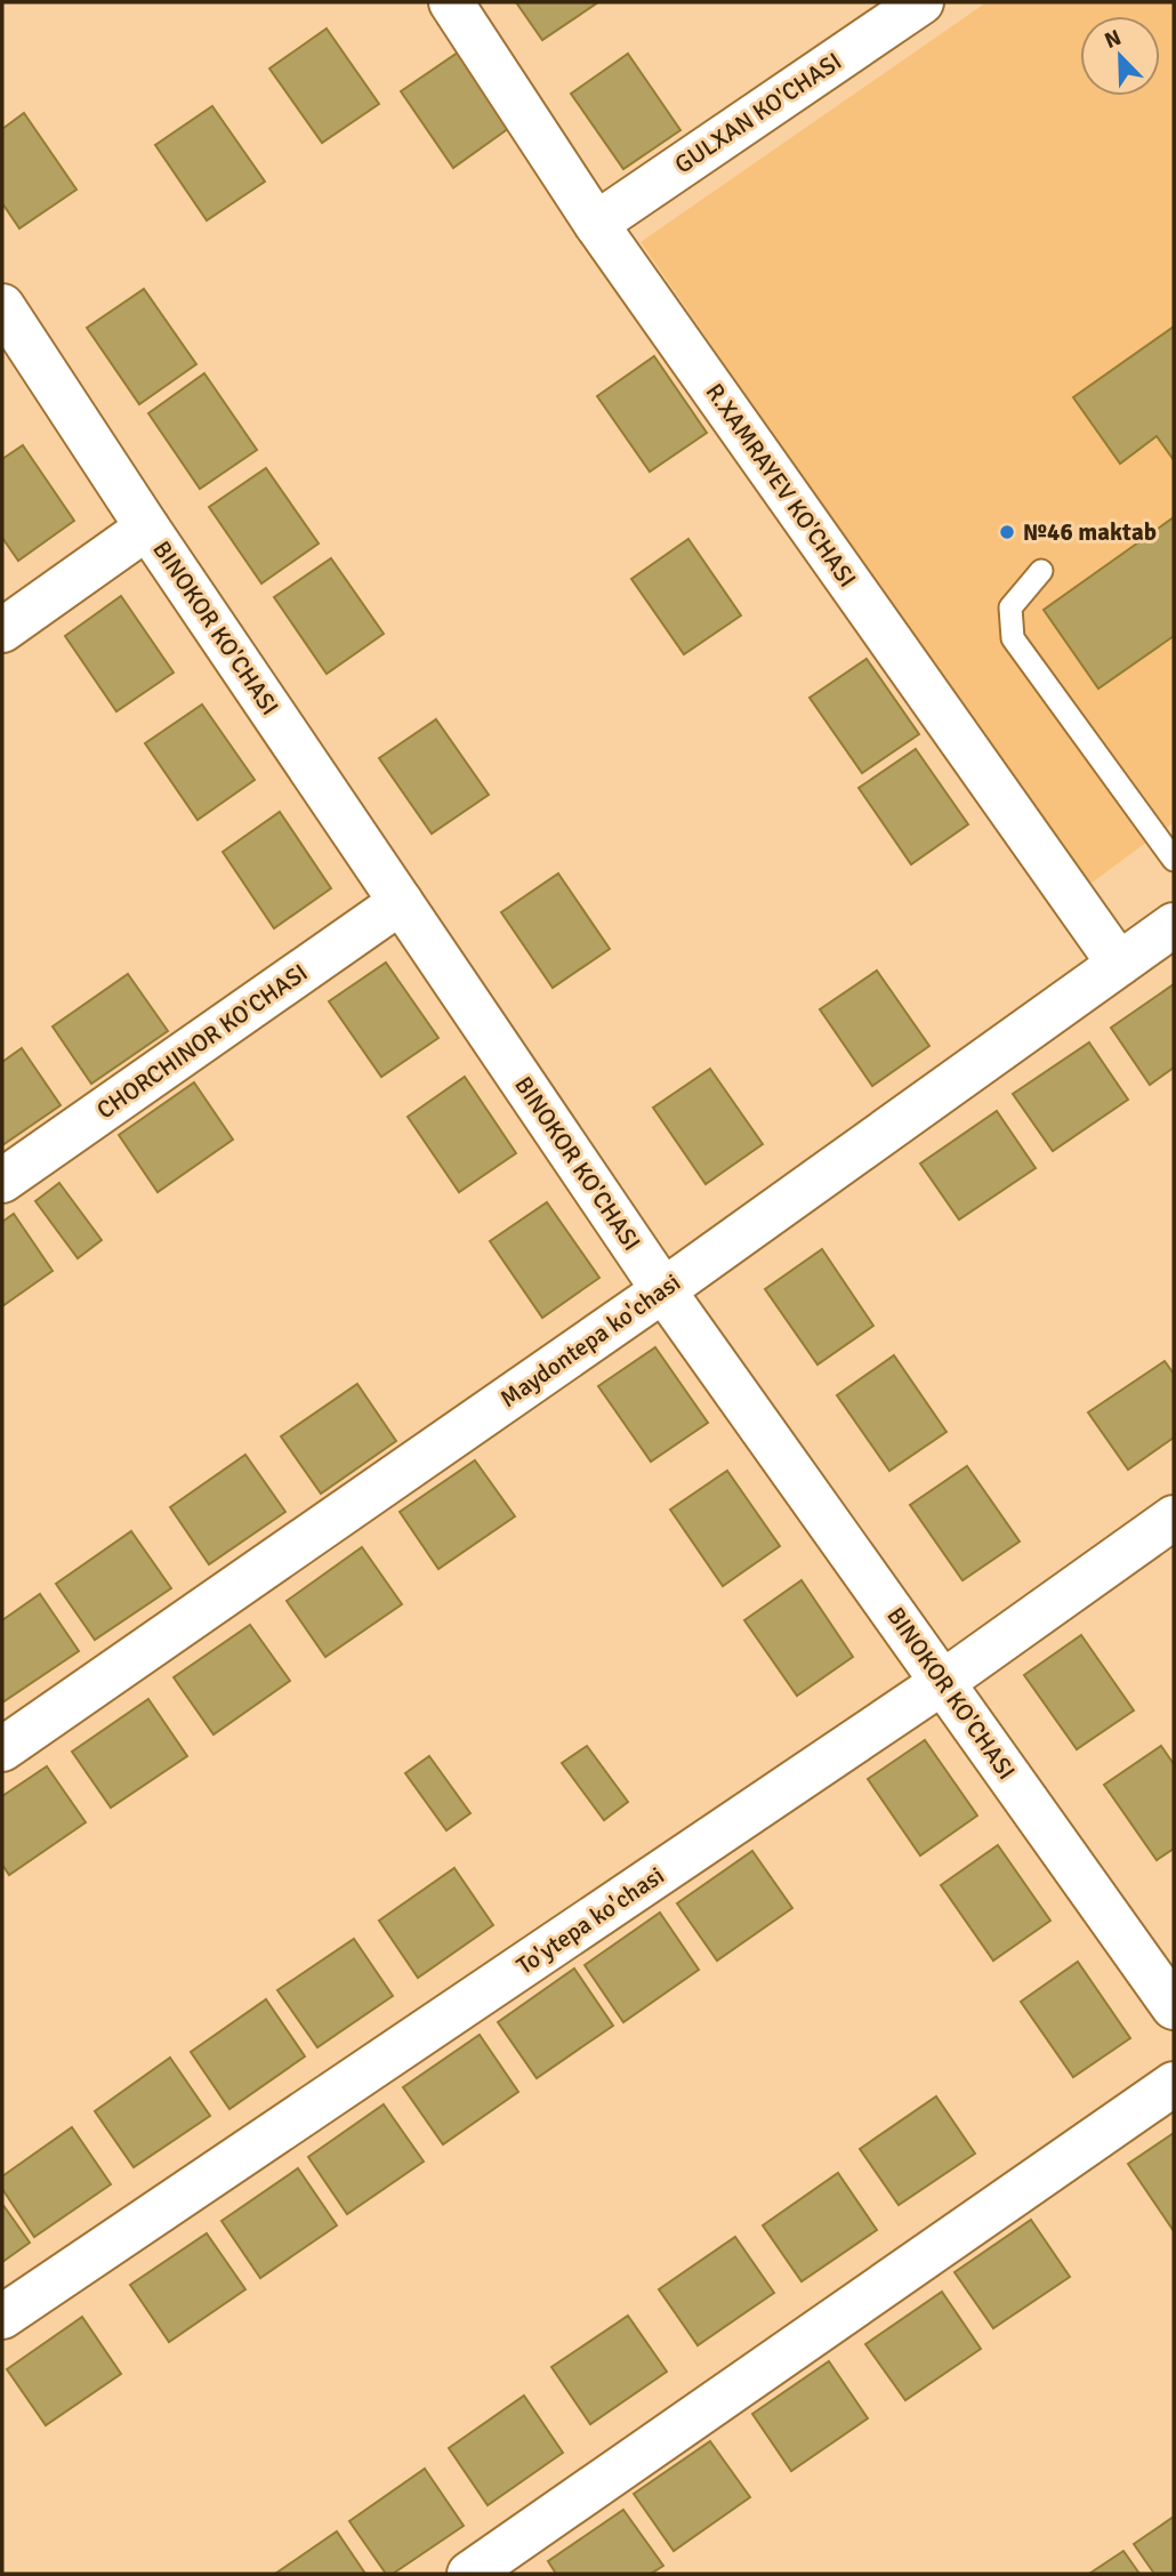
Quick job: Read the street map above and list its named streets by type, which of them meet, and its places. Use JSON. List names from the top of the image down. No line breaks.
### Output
{"streets":{"street":["GULXAN KO'CHASI","R.XAMRAYEV KO'CHASI","BINOKOR KO'CHASI","CHORCHINOR KO'CHASI","Maydontepa ko'chasi","To'ytepa ko'chasi"]},"crossings":[["GULXAN KO'CHASI","R.XAMRAYEV KO'CHASI"],["R.XAMRAYEV KO'CHASI","Maydontepa ko'chasi"],["BINOKOR KO'CHASI","CHORCHINOR KO'CHASI"],["BINOKOR KO'CHASI","Maydontepa ko'chasi"],["BINOKOR KO'CHASI","To'ytepa ko'chasi"]],"places":["№46 maktab"],"north":"top left"}
